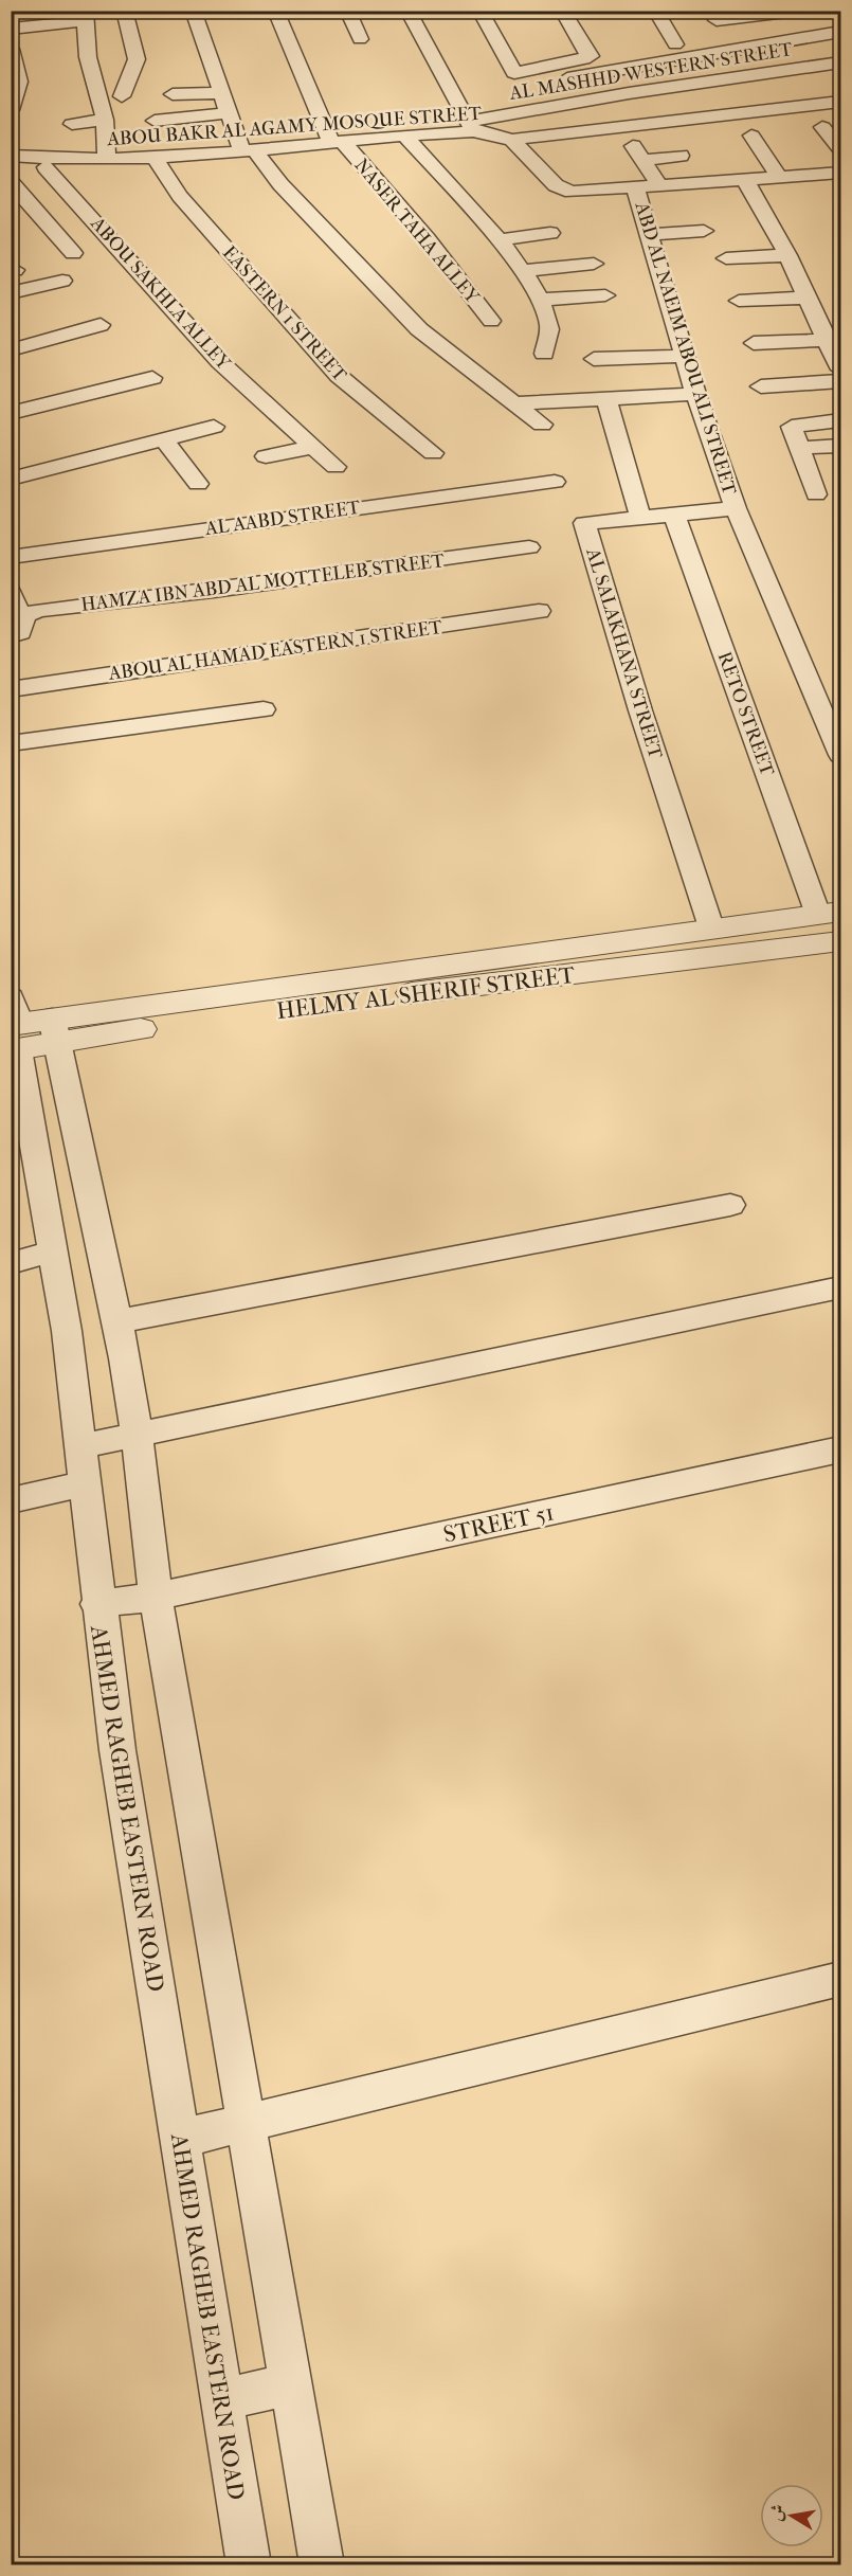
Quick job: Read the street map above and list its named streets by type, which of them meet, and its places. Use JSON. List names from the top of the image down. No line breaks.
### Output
{"streets":{"street":["AL MASHHD WESTERN STREET","ABOU BAKR AL AGAMY MOSQUE STREET","NASER TAHA ALLEY","ABOU SAKHLA ALLEY","EASTERN 1 STREET","ABD AL NAEIM ABOU ALI STREET","AL AABD STREET","HAMZA IBN ABD AL MOTTELEB STREET","ABOU AL HAMAD EASTERN 1 STREET","AL SALAKHANA STREET","RETO STREET","HELMY AL SHERIF STREET","STREET 51","AHMED RAGHEB EASTERN ROAD"]},"crossings":[["AL MASHHD WESTERN STREET","ABOU BAKR AL AGAMY MOSQUE STREET"],["ABOU BAKR AL AGAMY MOSQUE STREET","NASER TAHA ALLEY"],["ABOU BAKR AL AGAMY MOSQUE STREET","ABOU SAKHLA ALLEY"],["ABOU BAKR AL AGAMY MOSQUE STREET","EASTERN 1 STREET"],["ABOU BAKR AL AGAMY MOSQUE STREET","ABD AL NAEIM ABOU ALI STREET"],["ABD AL NAEIM ABOU ALI STREET","AL SALAKHANA STREET"],["AL SALAKHANA STREET","RETO STREET"],["HELMY AL SHERIF STREET","AHMED RAGHEB EASTERN ROAD"],["STREET 51","AHMED RAGHEB EASTERN ROAD"]],"north":"left"}
